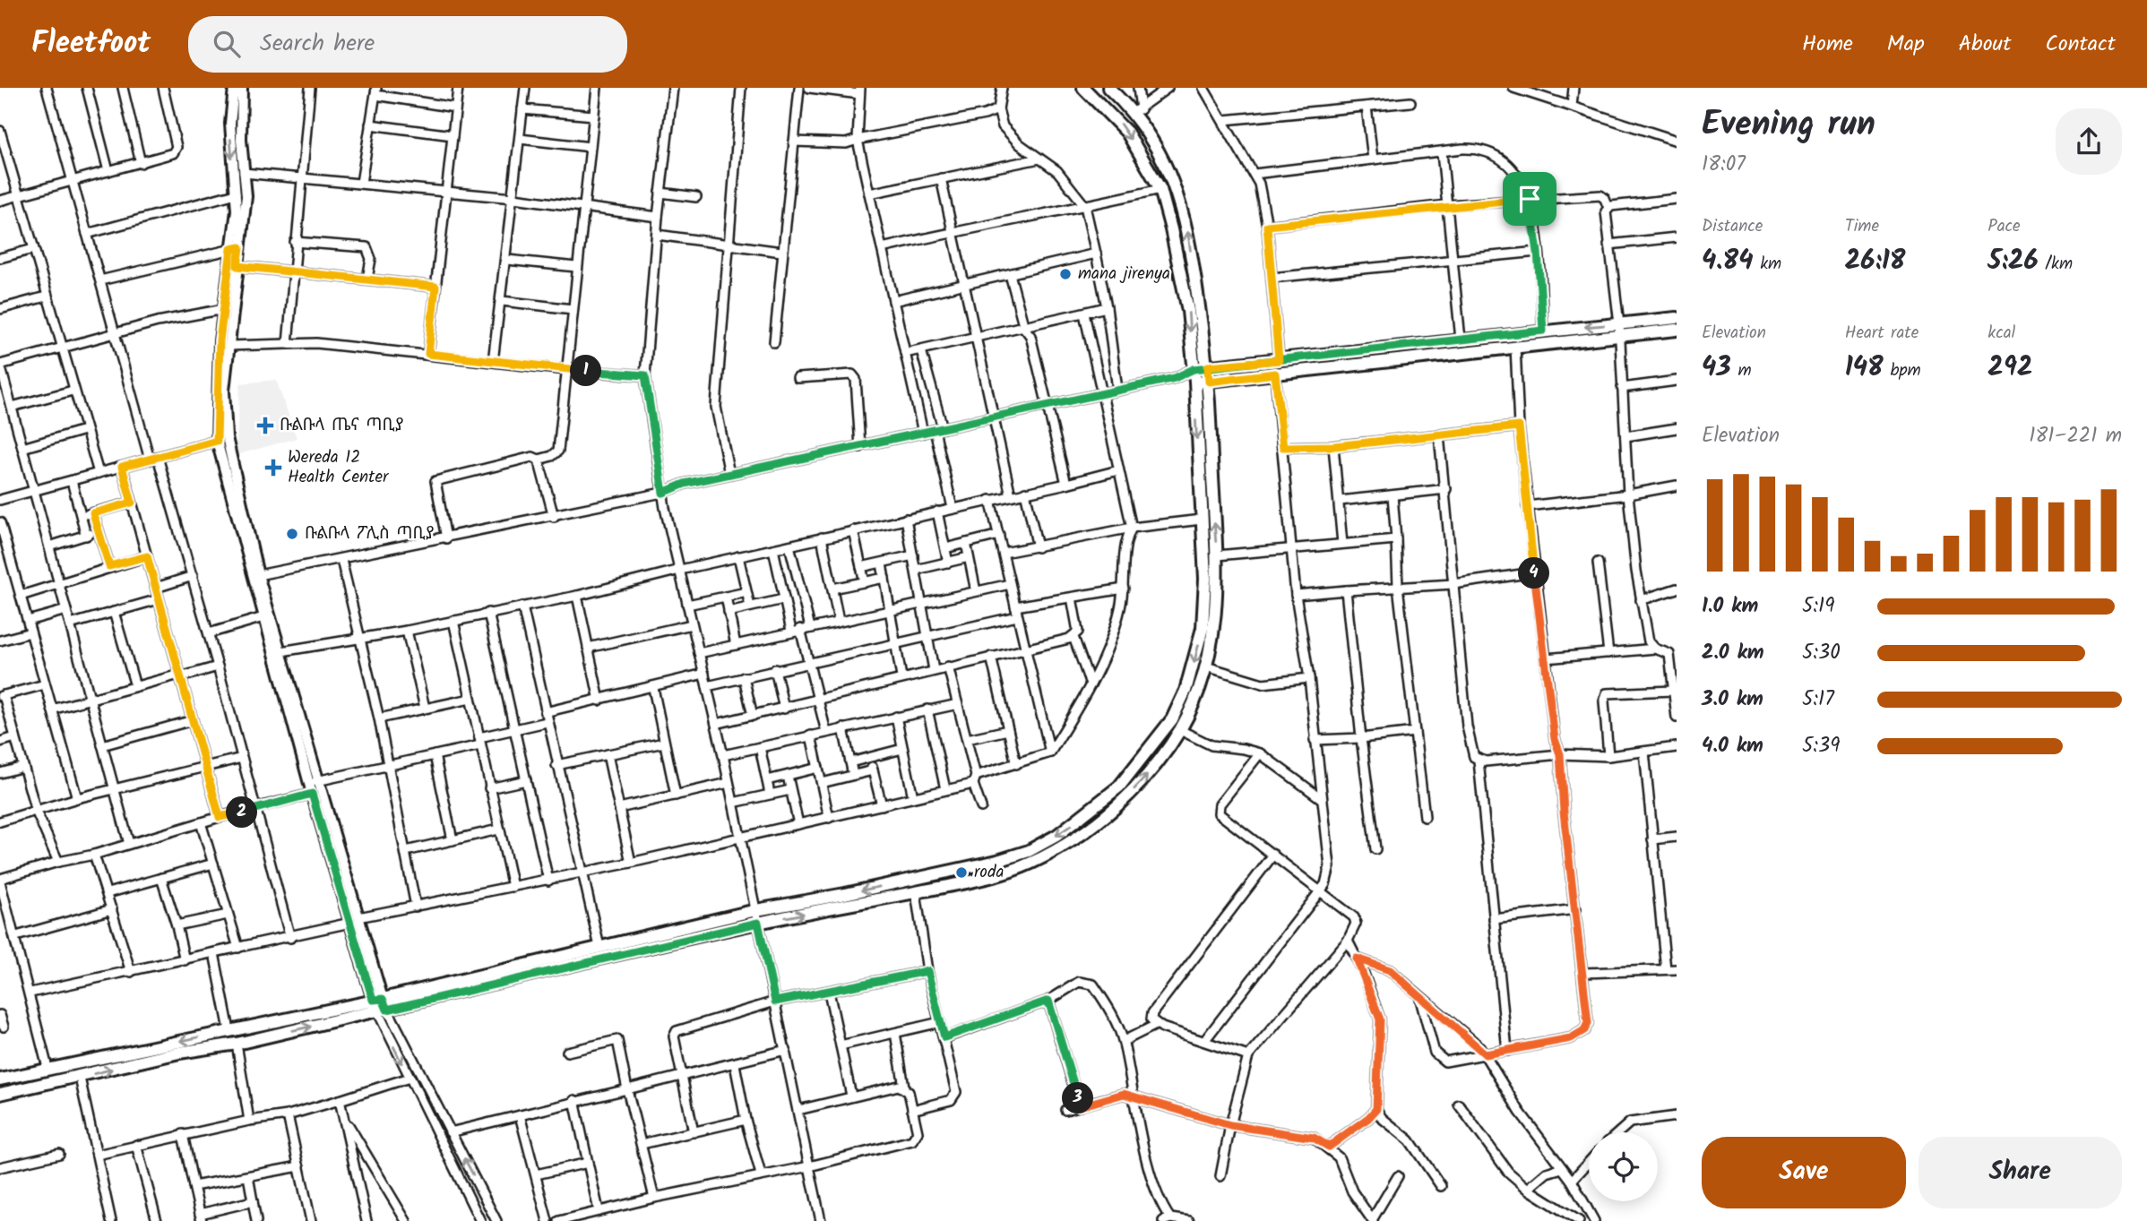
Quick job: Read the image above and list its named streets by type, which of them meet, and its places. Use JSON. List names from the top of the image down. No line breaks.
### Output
{"places":{"other":["mana jirenya","ቡልቡላ ፖሊስ ጣቢያ","roda"],"health":["ቡልቡላ ጤና ጣቢያ","Wereda 12 Health Center"]},"page":{"header":"Fleetfoot","search":"Search here","nav":["Home","Map","About","Contact"],"heading":["Evening run","18:07"],"stats":[["Distance","4.84 km"],["Time","26:18"],["Pace","5:26 /km"],["Elevation","43 m"],["Heart rate","148 bpm"],["kcal","292"]],"pins":["1","4","2","3"],"chart":["Elevation","181–221 m"],"list":[{"name":"1.0 km","note":"5:19"},{"name":"2.0 km","note":"5:30"},{"name":"3.0 km","note":"5:17"},{"name":"4.0 km","note":"5:39"}],"buttons":["Save","Share"]}}
